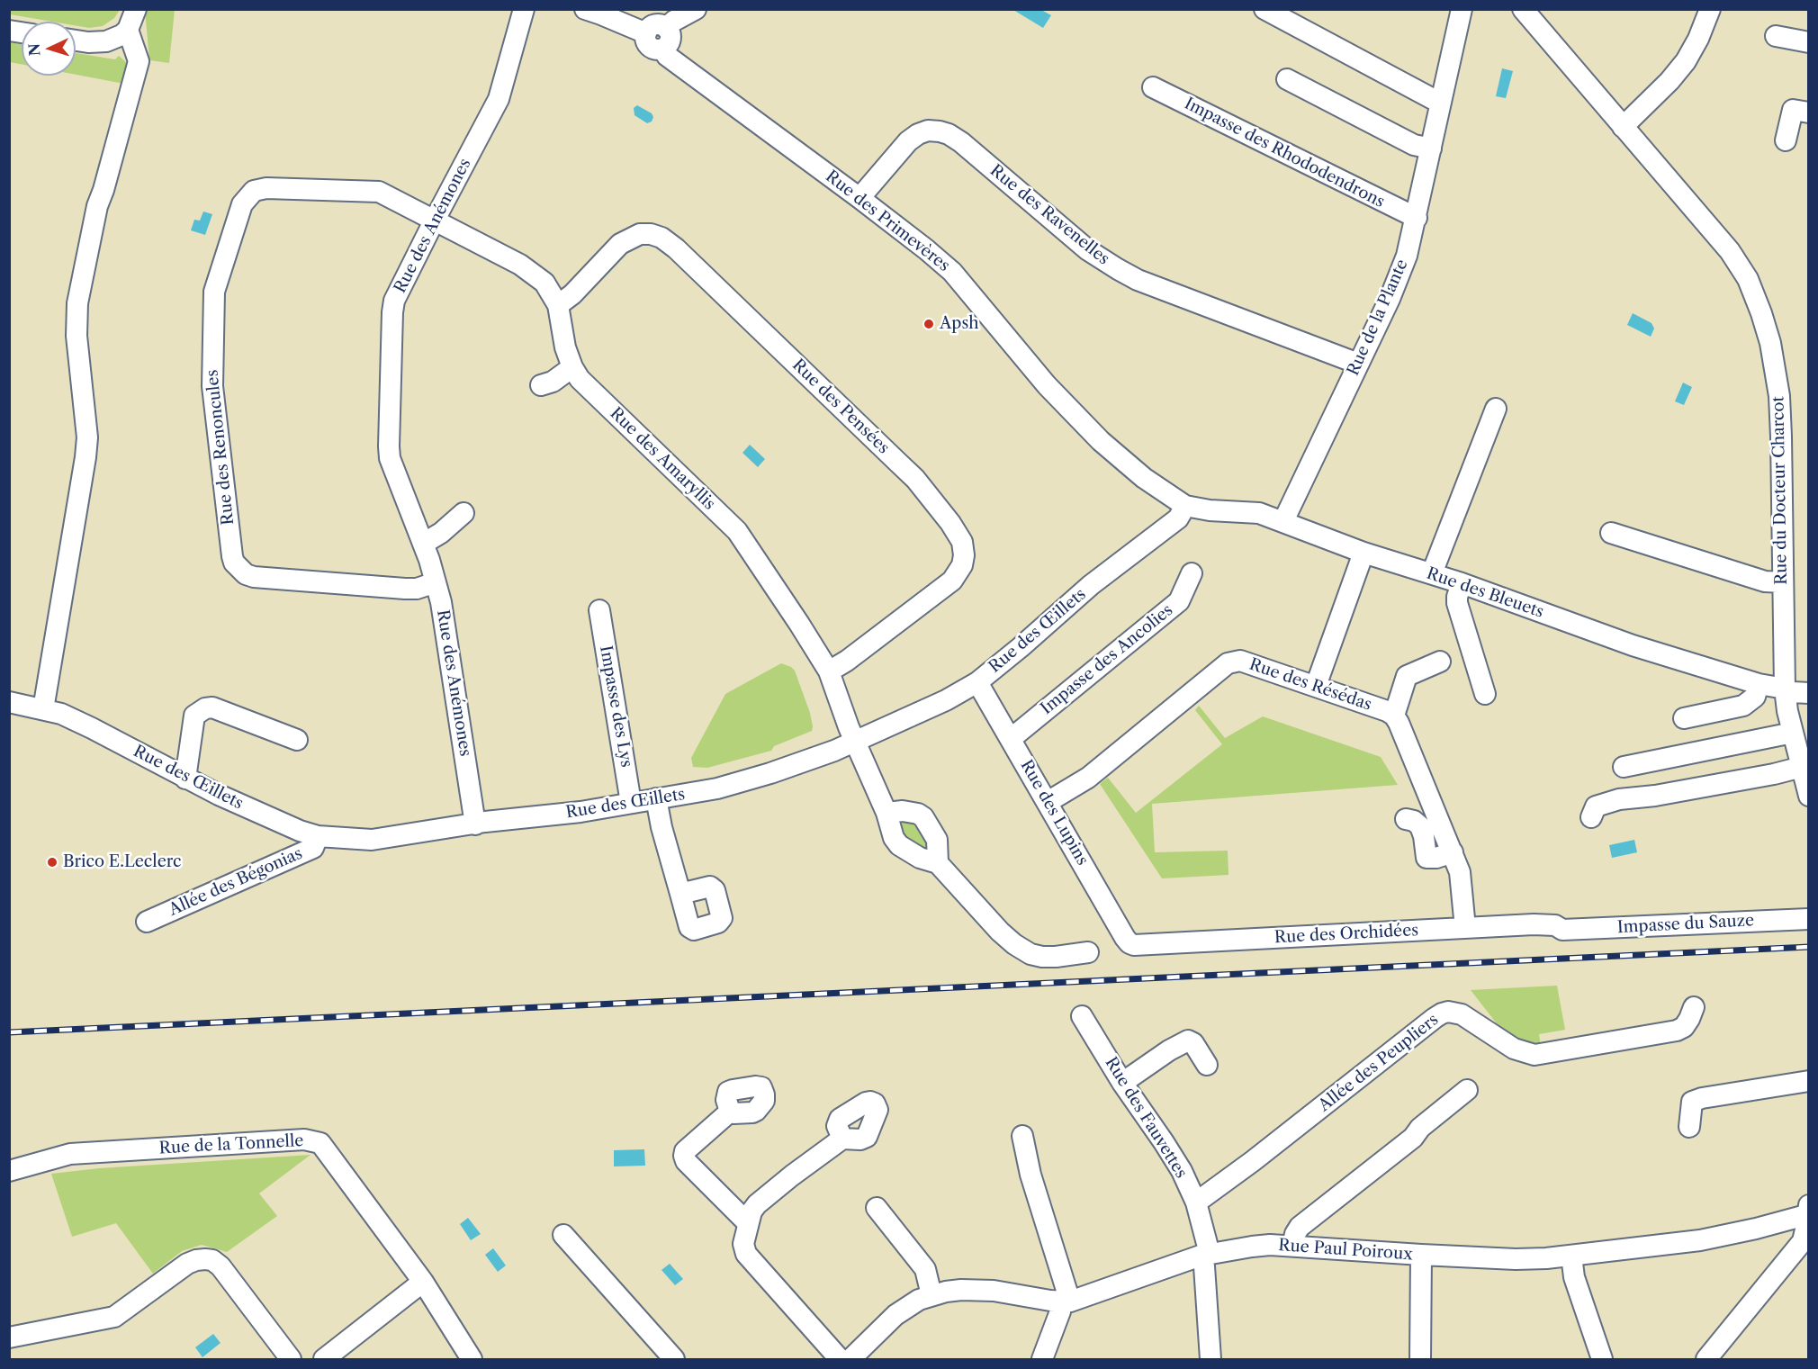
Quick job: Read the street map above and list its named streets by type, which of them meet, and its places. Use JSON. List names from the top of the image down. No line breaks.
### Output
{"streets":{"street":["Impasse des Rhododendrons","Rue des Ravenelles","Rue des Primevères","Rue des Anémones","Rue de la Plante","Rue des Pensées","Rue des Renoncules","Rue des Amaryllis","Rue du Docteur Charcot","Rue des Bleuets","Rue des Œillets","Impasse des Ancolies","Rue des Résédas","Impasse des Lys","Rue des Lupins","Allée des Bégonias","Impasse du Sauze","Rue des Orchidées","Allée des Peupliers","Rue des Fauvettes","Rue de la Tonnelle","Rue Paul Poiroux"]},"crossings":[["Impasse des Rhododendrons","Rue de la Plante"],["Rue des Ravenelles","Rue des Primevères"],["Rue des Ravenelles","Rue de la Plante"],["Rue des Primevères","Rue des Bleuets"],["Rue des Primevères","Rue des Œillets"],["Rue des Anémones","Rue des Renoncules"],["Rue des Anémones","Rue des Amaryllis"],["Rue des Anémones","Rue des Œillets"],["Rue de la Plante","Rue des Bleuets"],["Rue des Pensées","Rue des Amaryllis"],["Rue des Renoncules","Rue des Amaryllis"],["Rue des Amaryllis","Rue des Œillets"],["Rue du Docteur Charcot","Rue des Bleuets"],["Rue des Bleuets","Rue des Œillets"],["Rue des Œillets","Impasse des Lys"],["Rue des Œillets","Rue des Lupins"],["Rue des Œillets","Allée des Bégonias"],["Impasse des Ancolies","Rue des Lupins"],["Rue des Résédas","Rue des Lupins"],["Rue des Lupins","Rue des Orchidées"],["Impasse du Sauze","Rue des Orchidées"],["Allée des Peupliers","Rue des Fauvettes"],["Rue des Fauvettes","Rue Paul Poiroux"]],"places":["Apsh","Brico E.Leclerc"],"north":"left"}
